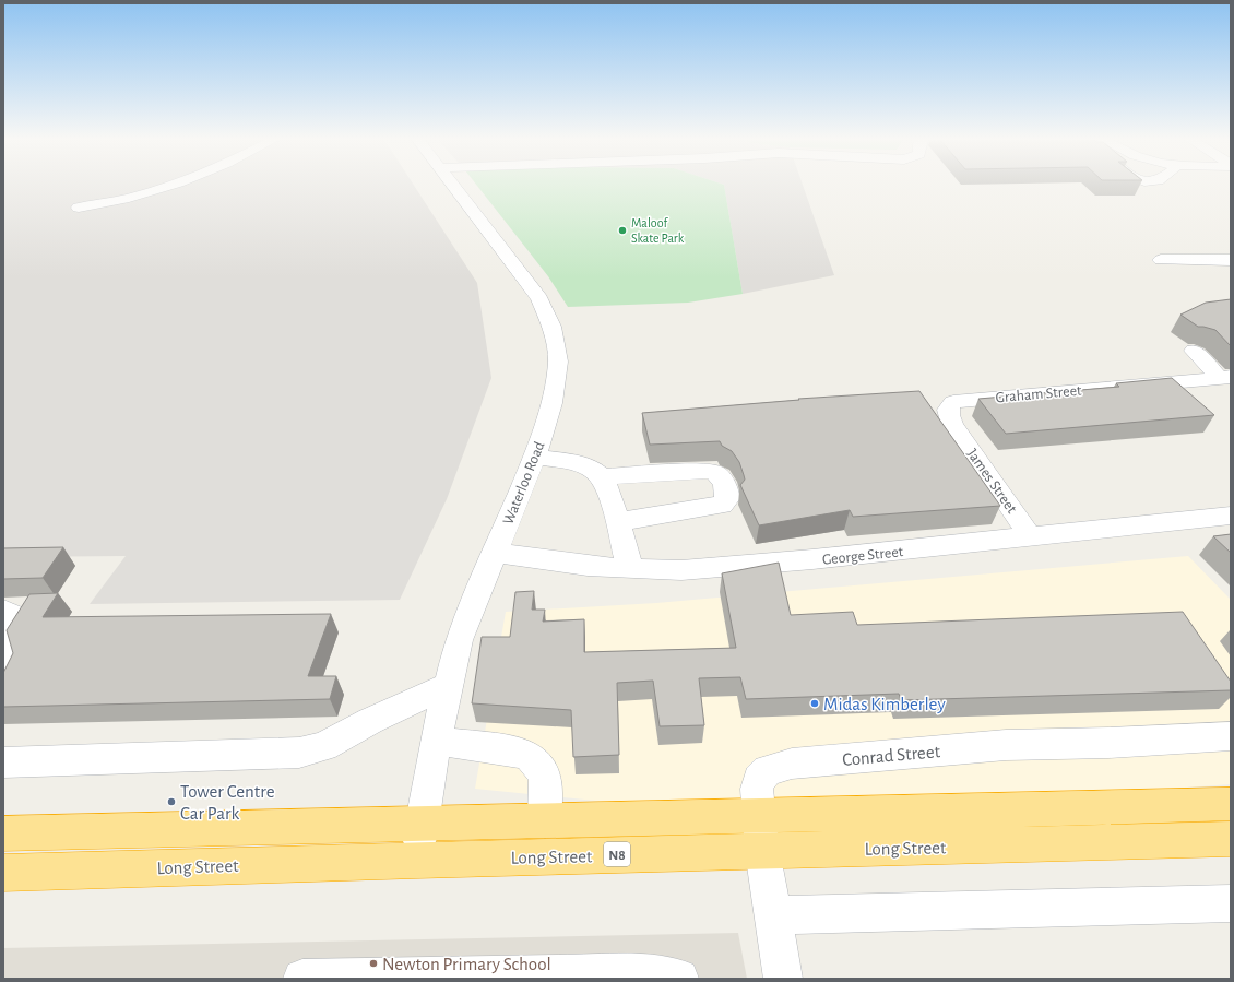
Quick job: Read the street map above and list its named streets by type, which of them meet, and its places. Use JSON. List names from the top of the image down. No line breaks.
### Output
{"streets":{"highway":["Long Street","N8"],"street":["Graham Street","James Street","Waterloo Road","George Street","Conrad Street"]},"crossings":[["Graham Street","James Street"],["James Street","George Street"],["Waterloo Road","George Street"],["Waterloo Road","Long Street"],["Conrad Street","Long Street"]],"places":["Maloof Skate Park","Midas Kimberley","Tower Centre Car Park","Newton Primary School"]}
